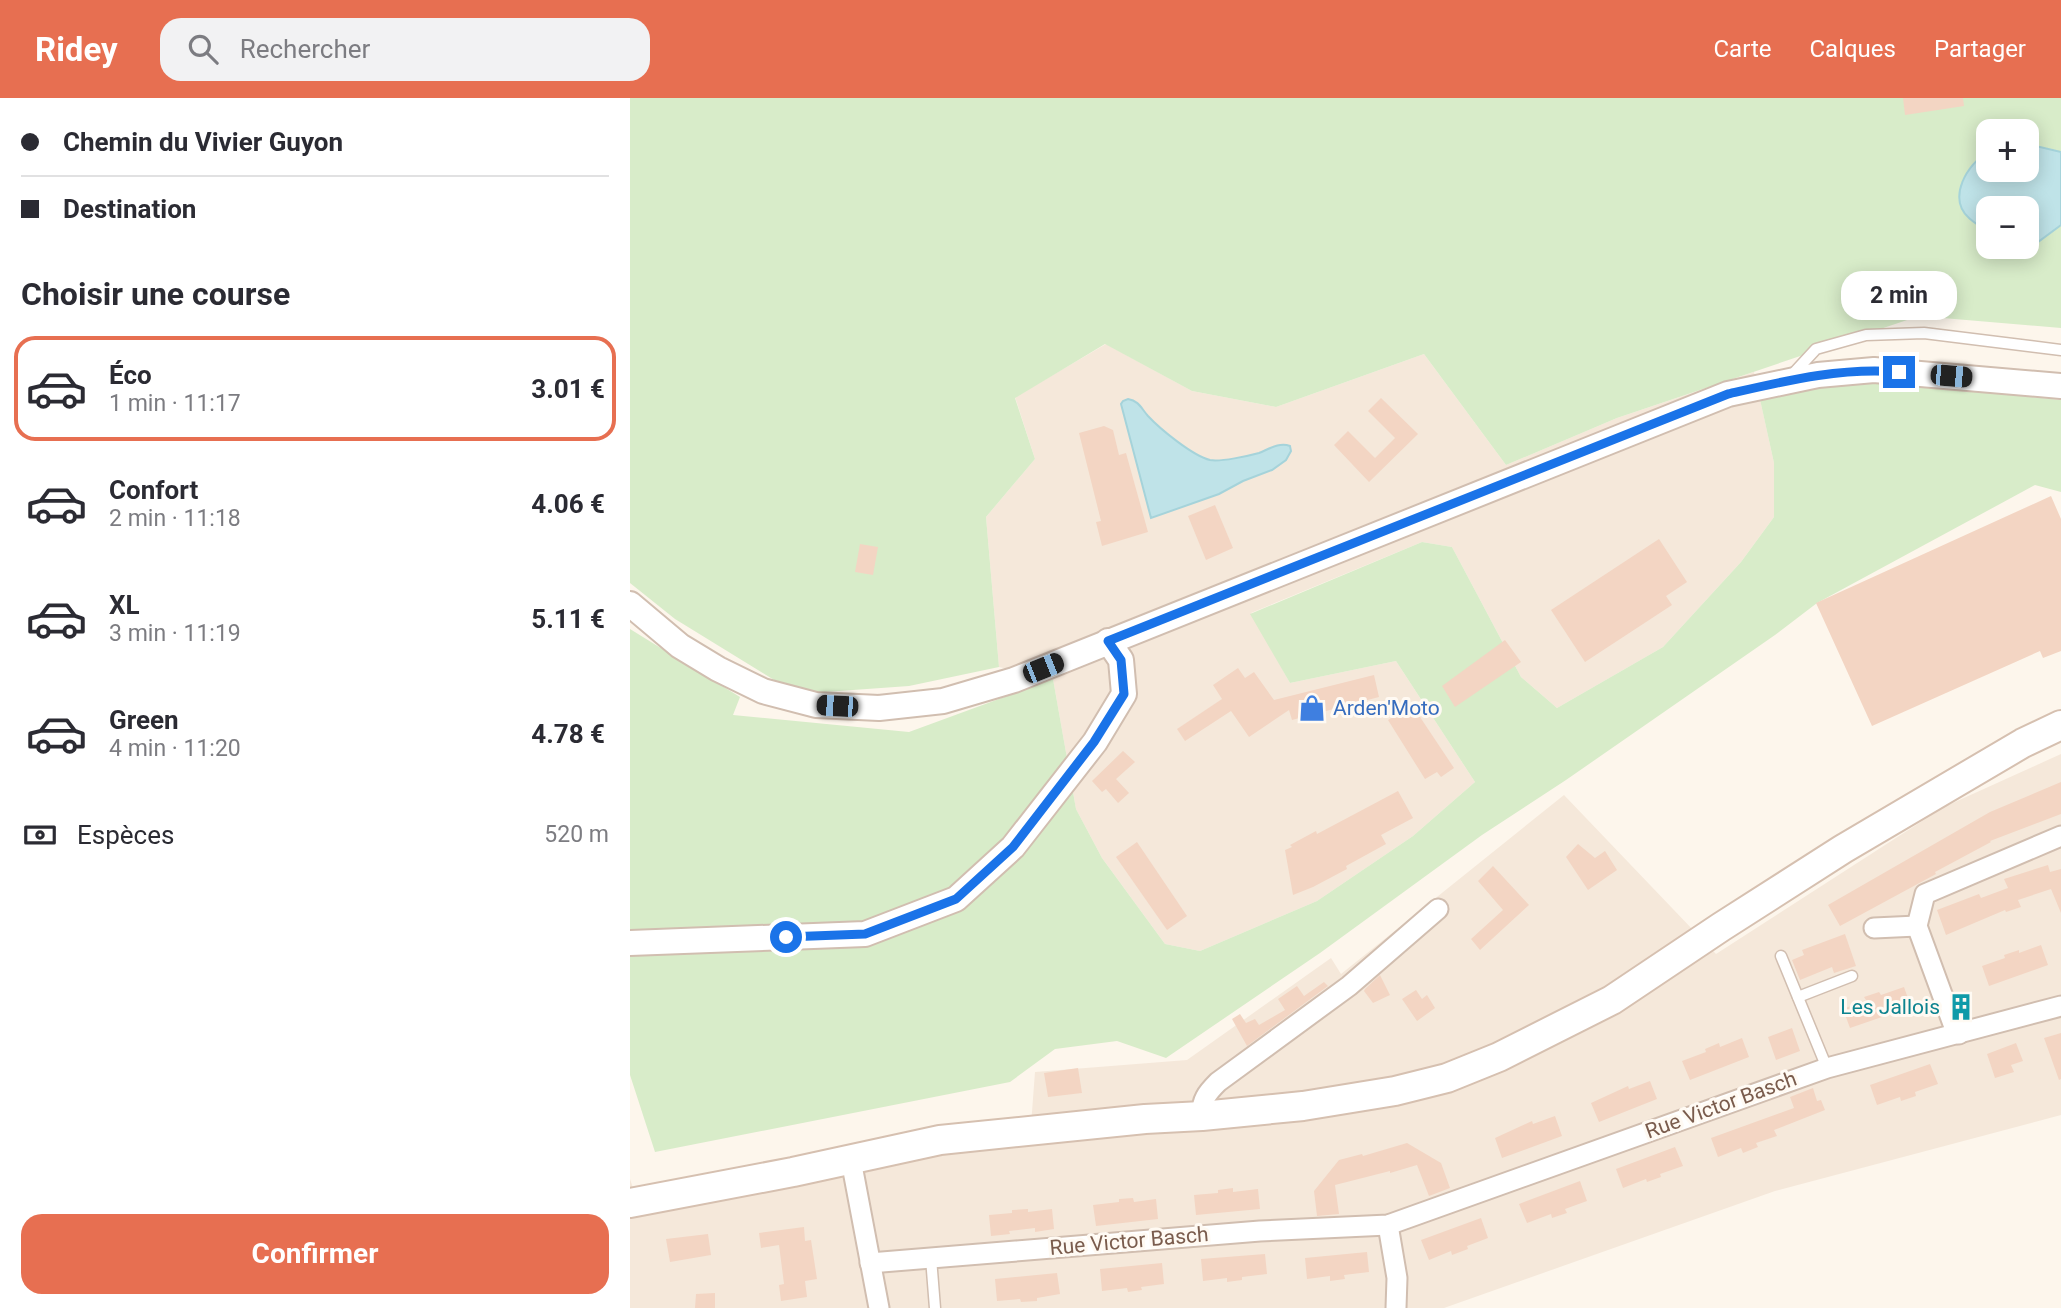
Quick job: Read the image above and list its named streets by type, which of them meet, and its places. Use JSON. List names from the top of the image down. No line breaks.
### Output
{"streets":{"street":["Rue Victor Basch"]},"places":{"shop":["Arden'Moto"],"building":["Les Jallois"]},"page":{"header":"Ridey","search":"Rechercher","nav":["Carte","Calques","Partager"],"banner":["Chemin du Vivier Guyon","Destination"],"map_buttons":["+","−"],"heading":"Choisir une course","bubble":"2 min","list":[{"name":"Éco","note":"1 min · 11:17","value":"3.01 €"},{"name":"Confort","note":"2 min · 11:18","value":"4.06 €"},{"name":"XL","note":"3 min · 11:19","value":"5.11 €"},{"name":"Green","note":"4 min · 11:20","value":"4.78 €"}],"pay":["Espèces","520 m"],"buttons":"Confirmer"}}
